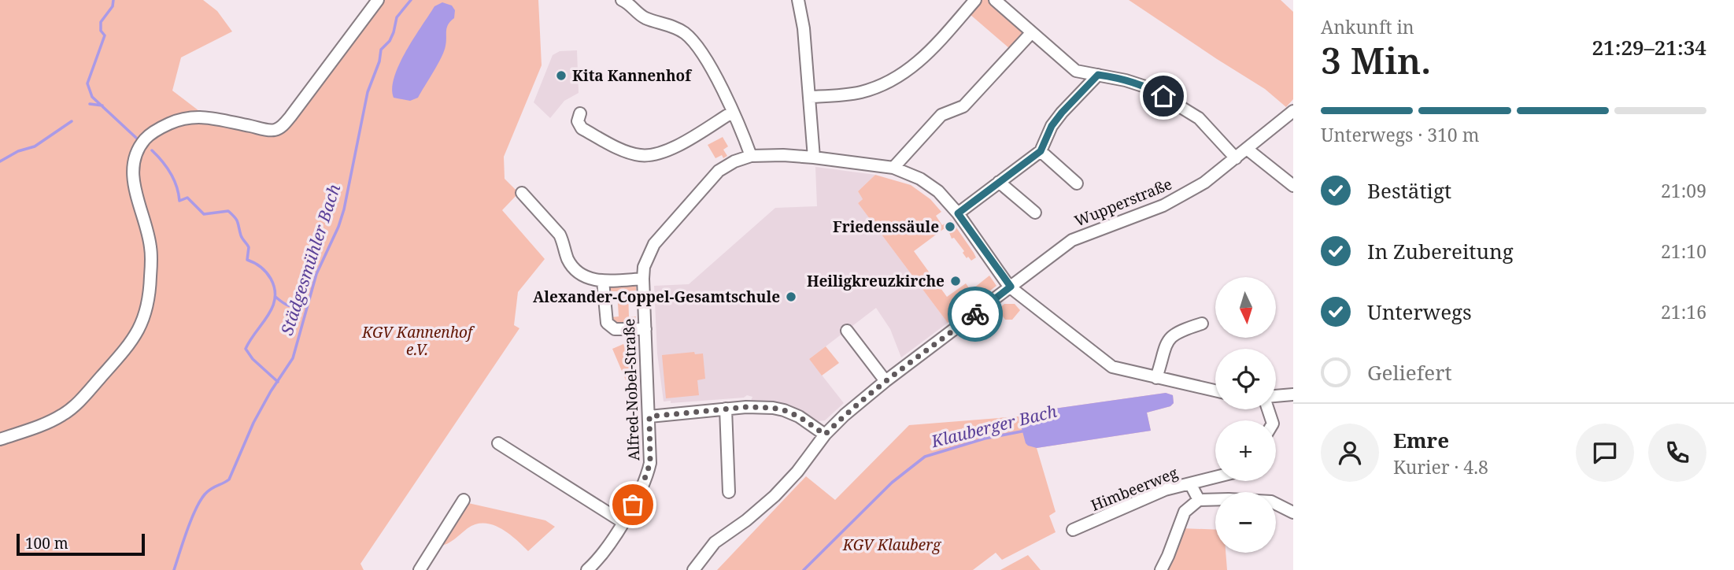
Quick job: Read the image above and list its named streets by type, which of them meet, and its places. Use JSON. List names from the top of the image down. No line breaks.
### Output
{"streets":{"street":["Wupperstraße","Alfred-Nobel-Straße","Himbeerweg"]},"crossings":[["Wupperstraße","Alfred-Nobel-Straße"]],"water":["Städgesmühler Bach","Klauberger Bach"],"parks":["KGV Kannenhof e.V.","KGV Klauberg"],"places":["Kita Kannenhof","Friedenssäule","Heiligkreuzkirche","Alexander-Coppel-Gesamtschule"],"scale_bar":"100 m","north":"bottom","page":{"heading":["3 Min.","Ankunft in","21:29–21:34"],"panel":["Emre","Kurier · 4.8"],"bar":"Unterwegs · 310 m","list":[["Bestätigt","21:09"],["In Zubereitung","21:10"],["Unterwegs","21:16"],"Geliefert"],"map_buttons":["+","−"],"scale":"100 m"}}
